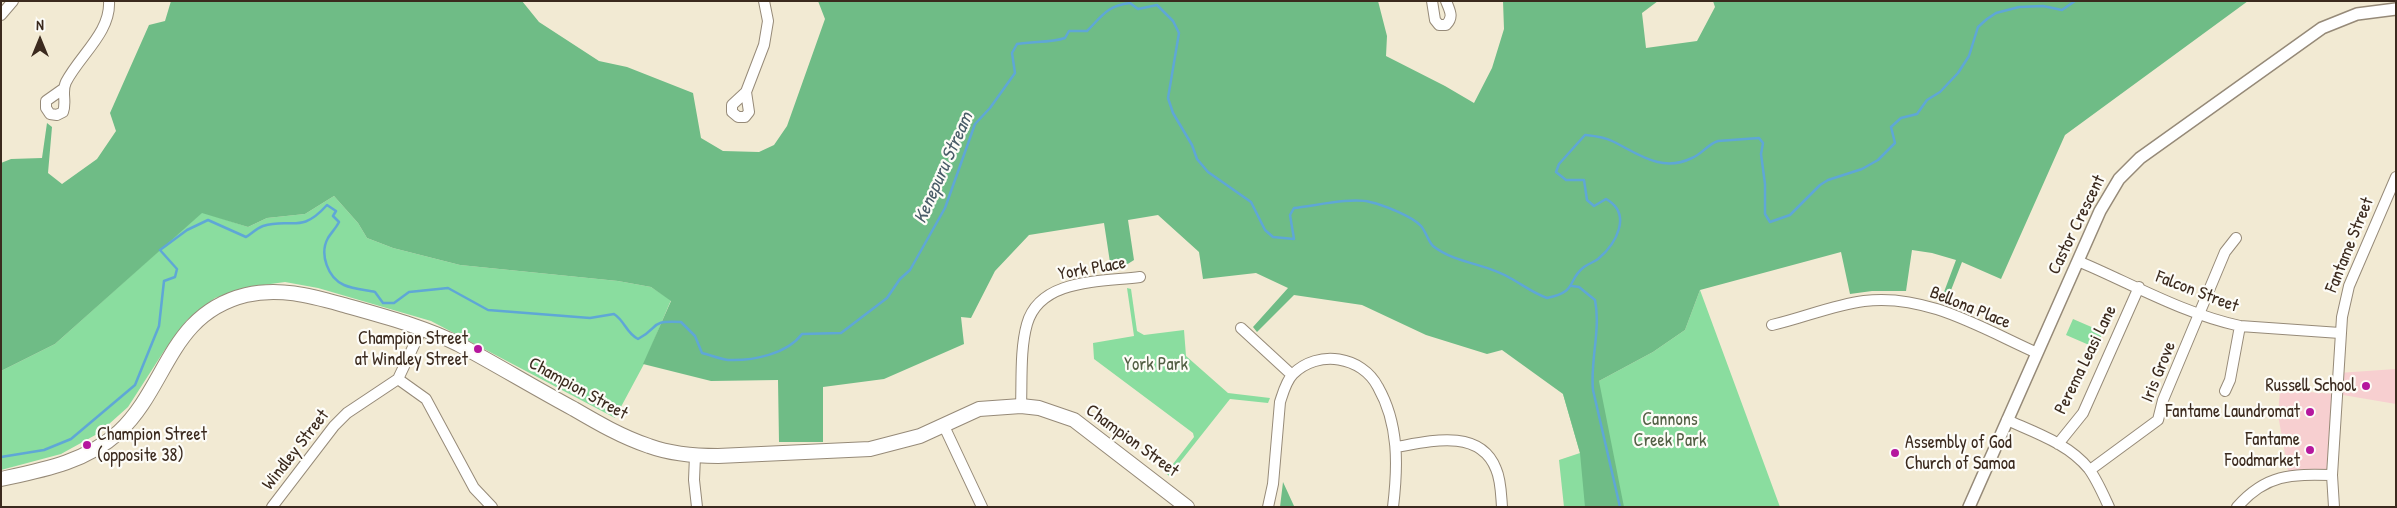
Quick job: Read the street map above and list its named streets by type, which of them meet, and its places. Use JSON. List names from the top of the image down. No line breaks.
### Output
{"streets":{"main road":["Champion Street"],"street":["Castor Crescent","Fantame Street","York Place","Falcon Street","Bellona Place","Perema Leasi Lane","Iris Grove","Windley Street"]},"crossings":[["Castor Crescent","Falcon Street"],["Castor Crescent","Bellona Place"],["Fantame Street","Falcon Street"],["York Place","Champion Street"],["Falcon Street","Perema Leasi Lane"],["Falcon Street","Iris Grove"]],"water":["Kenepuru Stream"],"parks":["York Park","Cannons Creek Park"],"places":["Champion Street at Windley Street","Russell School","Fantame Laundromat","Champion Street (opposite 38)","Fantame Foodmarket","Assembly of God Church of Samoa"],"north":"top"}
